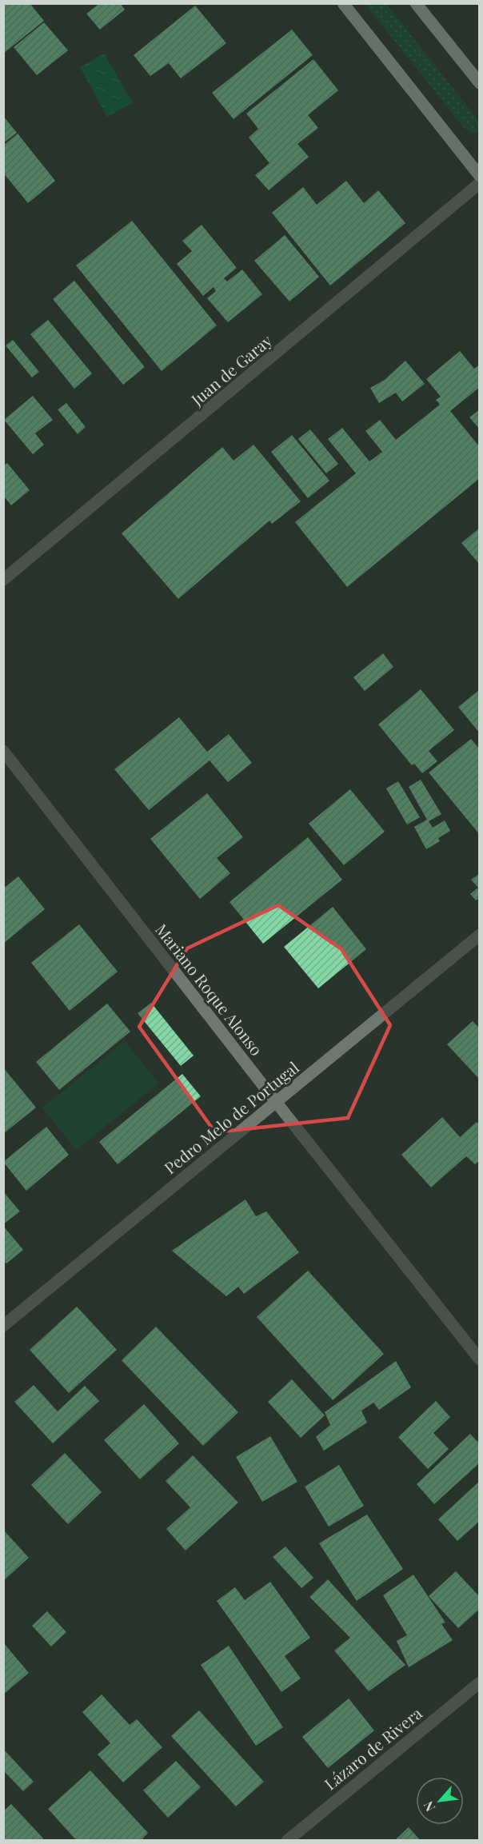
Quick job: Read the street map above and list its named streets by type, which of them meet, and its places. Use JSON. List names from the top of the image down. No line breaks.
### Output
{"streets":{"street":["Juan de Garay","Mariano Roque Alonso","Pedro Melo de Portugal","Lázaro de Rivera"]},"crossings":[["Mariano Roque Alonso","Pedro Melo de Portugal"]],"north":"bottom left"}
